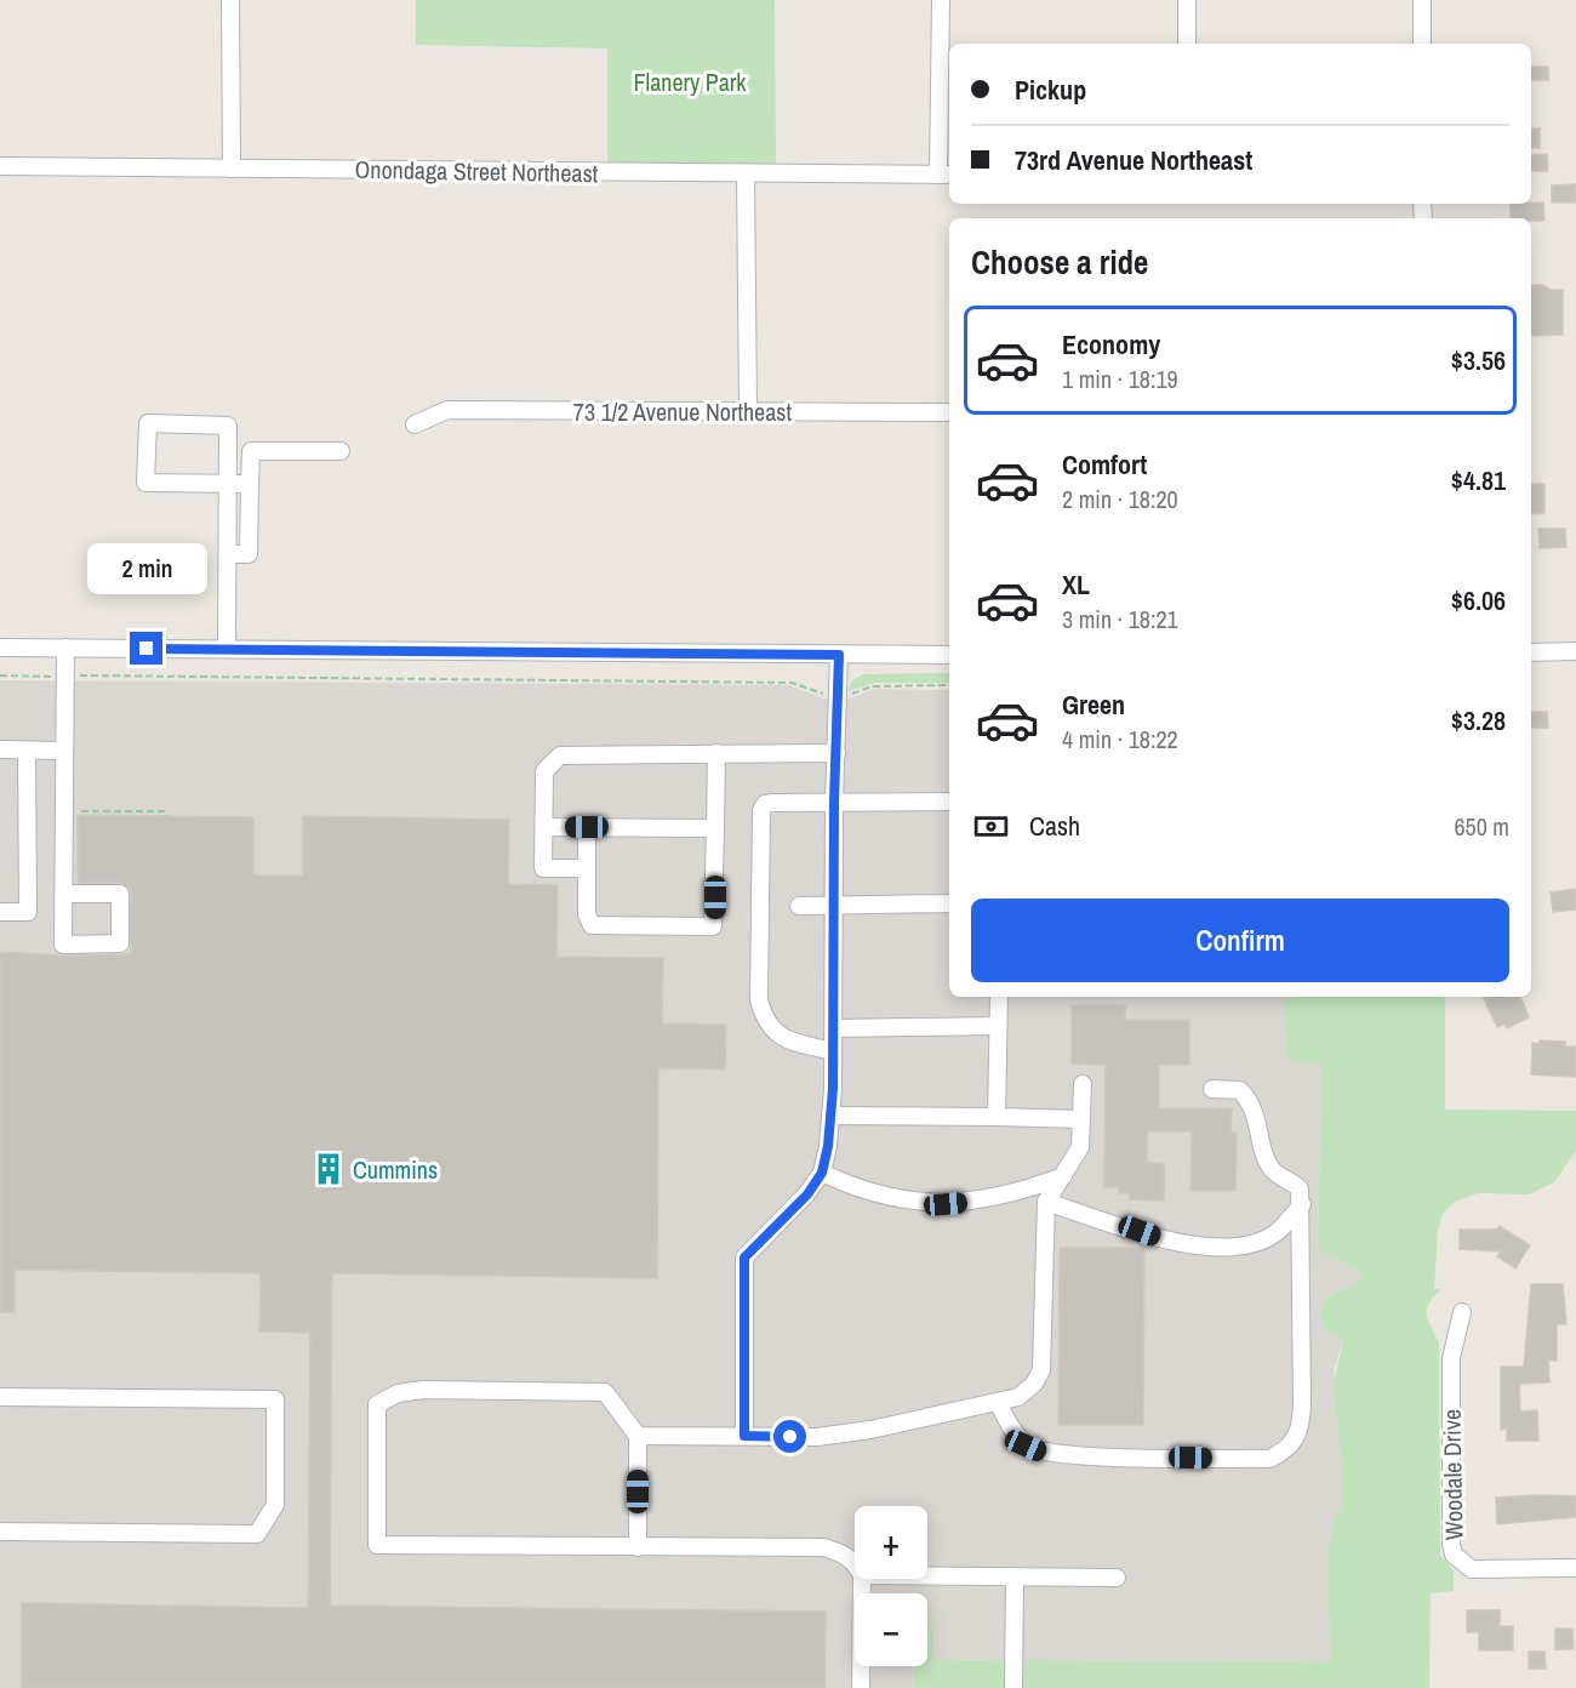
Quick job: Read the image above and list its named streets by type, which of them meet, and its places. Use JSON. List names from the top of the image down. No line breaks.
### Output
{"streets":{"street":["Onondaga Street Northeast","73 1/2 Avenue Northeast","Woodale Drive"]},"parks":["Flanery Park"],"places":{"building":["Cummins"]},"page":{"banner":["Pickup","73rd Avenue Northeast"],"heading":"Choose a ride","list":[{"name":"Economy","note":"1 min · 18:19","value":"$3.56"},{"name":"Comfort","note":"2 min · 18:20","value":"$4.81"},{"name":"XL","note":"3 min · 18:21","value":"$6.06"},{"name":"Green","note":"4 min · 18:22","value":"$3.28"}],"bubble":"2 min","pay":["Cash","650 m"],"buttons":"Confirm","map_buttons":["+","−"]}}
